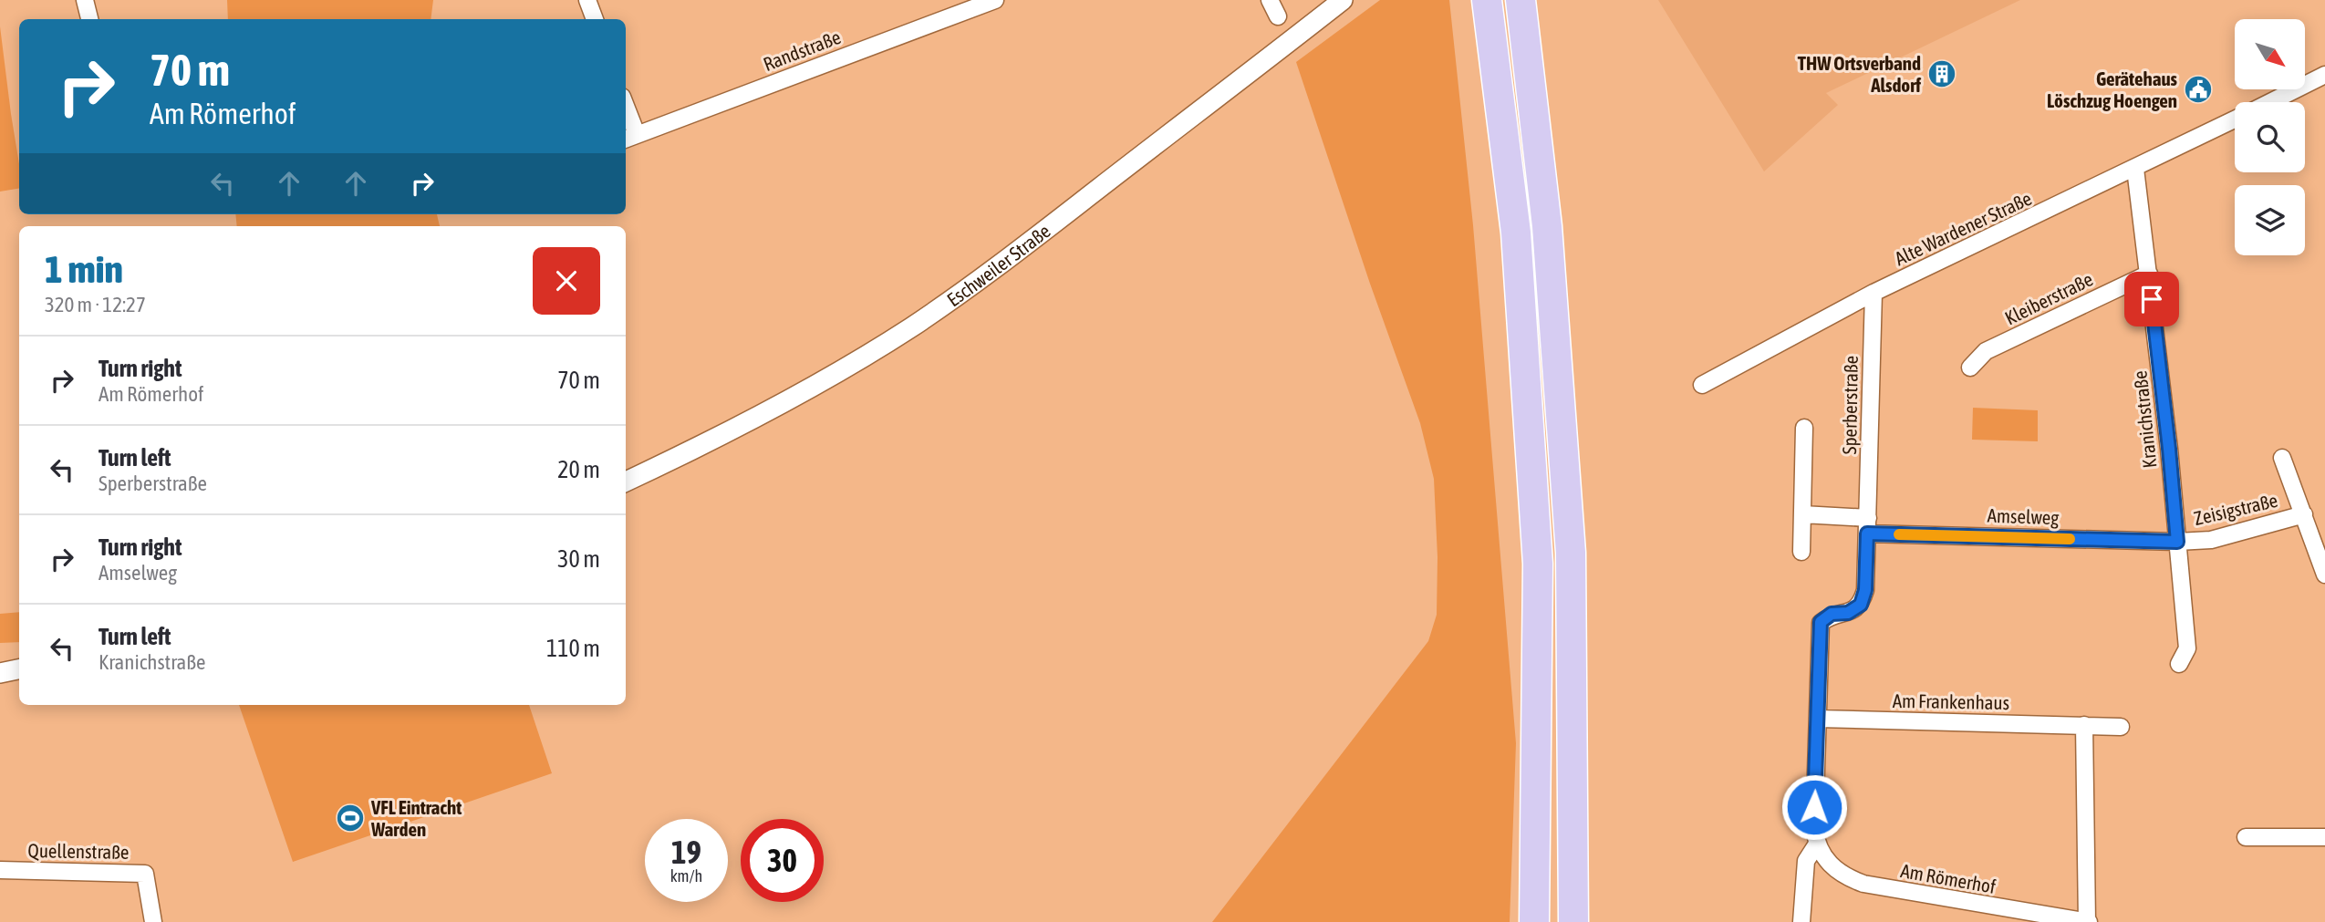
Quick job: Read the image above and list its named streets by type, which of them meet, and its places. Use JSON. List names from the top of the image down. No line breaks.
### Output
{"streets":{"street":["Randstraße","Alte Wardener Straße","Eschweiler Straße","Kleiberstraße","Sperberstraße","Kranichstraße","Zeisigstraße","Amselweg","Am Frankenhaus","Quellenstraße","Am Römerhof"]},"crossings":[["Alte Wardener Straße","Sperberstraße"],["Alte Wardener Straße","Kranichstraße"],["Kleiberstraße","Kranichstraße"],["Sperberstraße","Amselweg"],["Sperberstraße","Am Frankenhaus"],["Kranichstraße","Zeisigstraße"],["Kranichstraße","Amselweg"],["Zeisigstraße","Amselweg"]],"places":{"building":["THW Ortsverband Alsdorf"],"public building":["Gerätehaus Löschzug Hoengen"],"sports":["VFL Eintracht Warden"]},"north":"bottom right","page":{"turn":["70 m","Am Römerhof"],"heading":["1 min","320 m · 12:27"],"list":[{"name":"Turn right","note":"Am Römerhof","value":"70 m"},{"name":"Turn left","note":"Sperberstraße","value":"20 m"},{"name":"Turn right","note":"Amselweg","value":"30 m"},{"name":"Turn left","note":"Kranichstraße","value":"110 m"}],"speed":"19 km/h","limit":"30"}}
